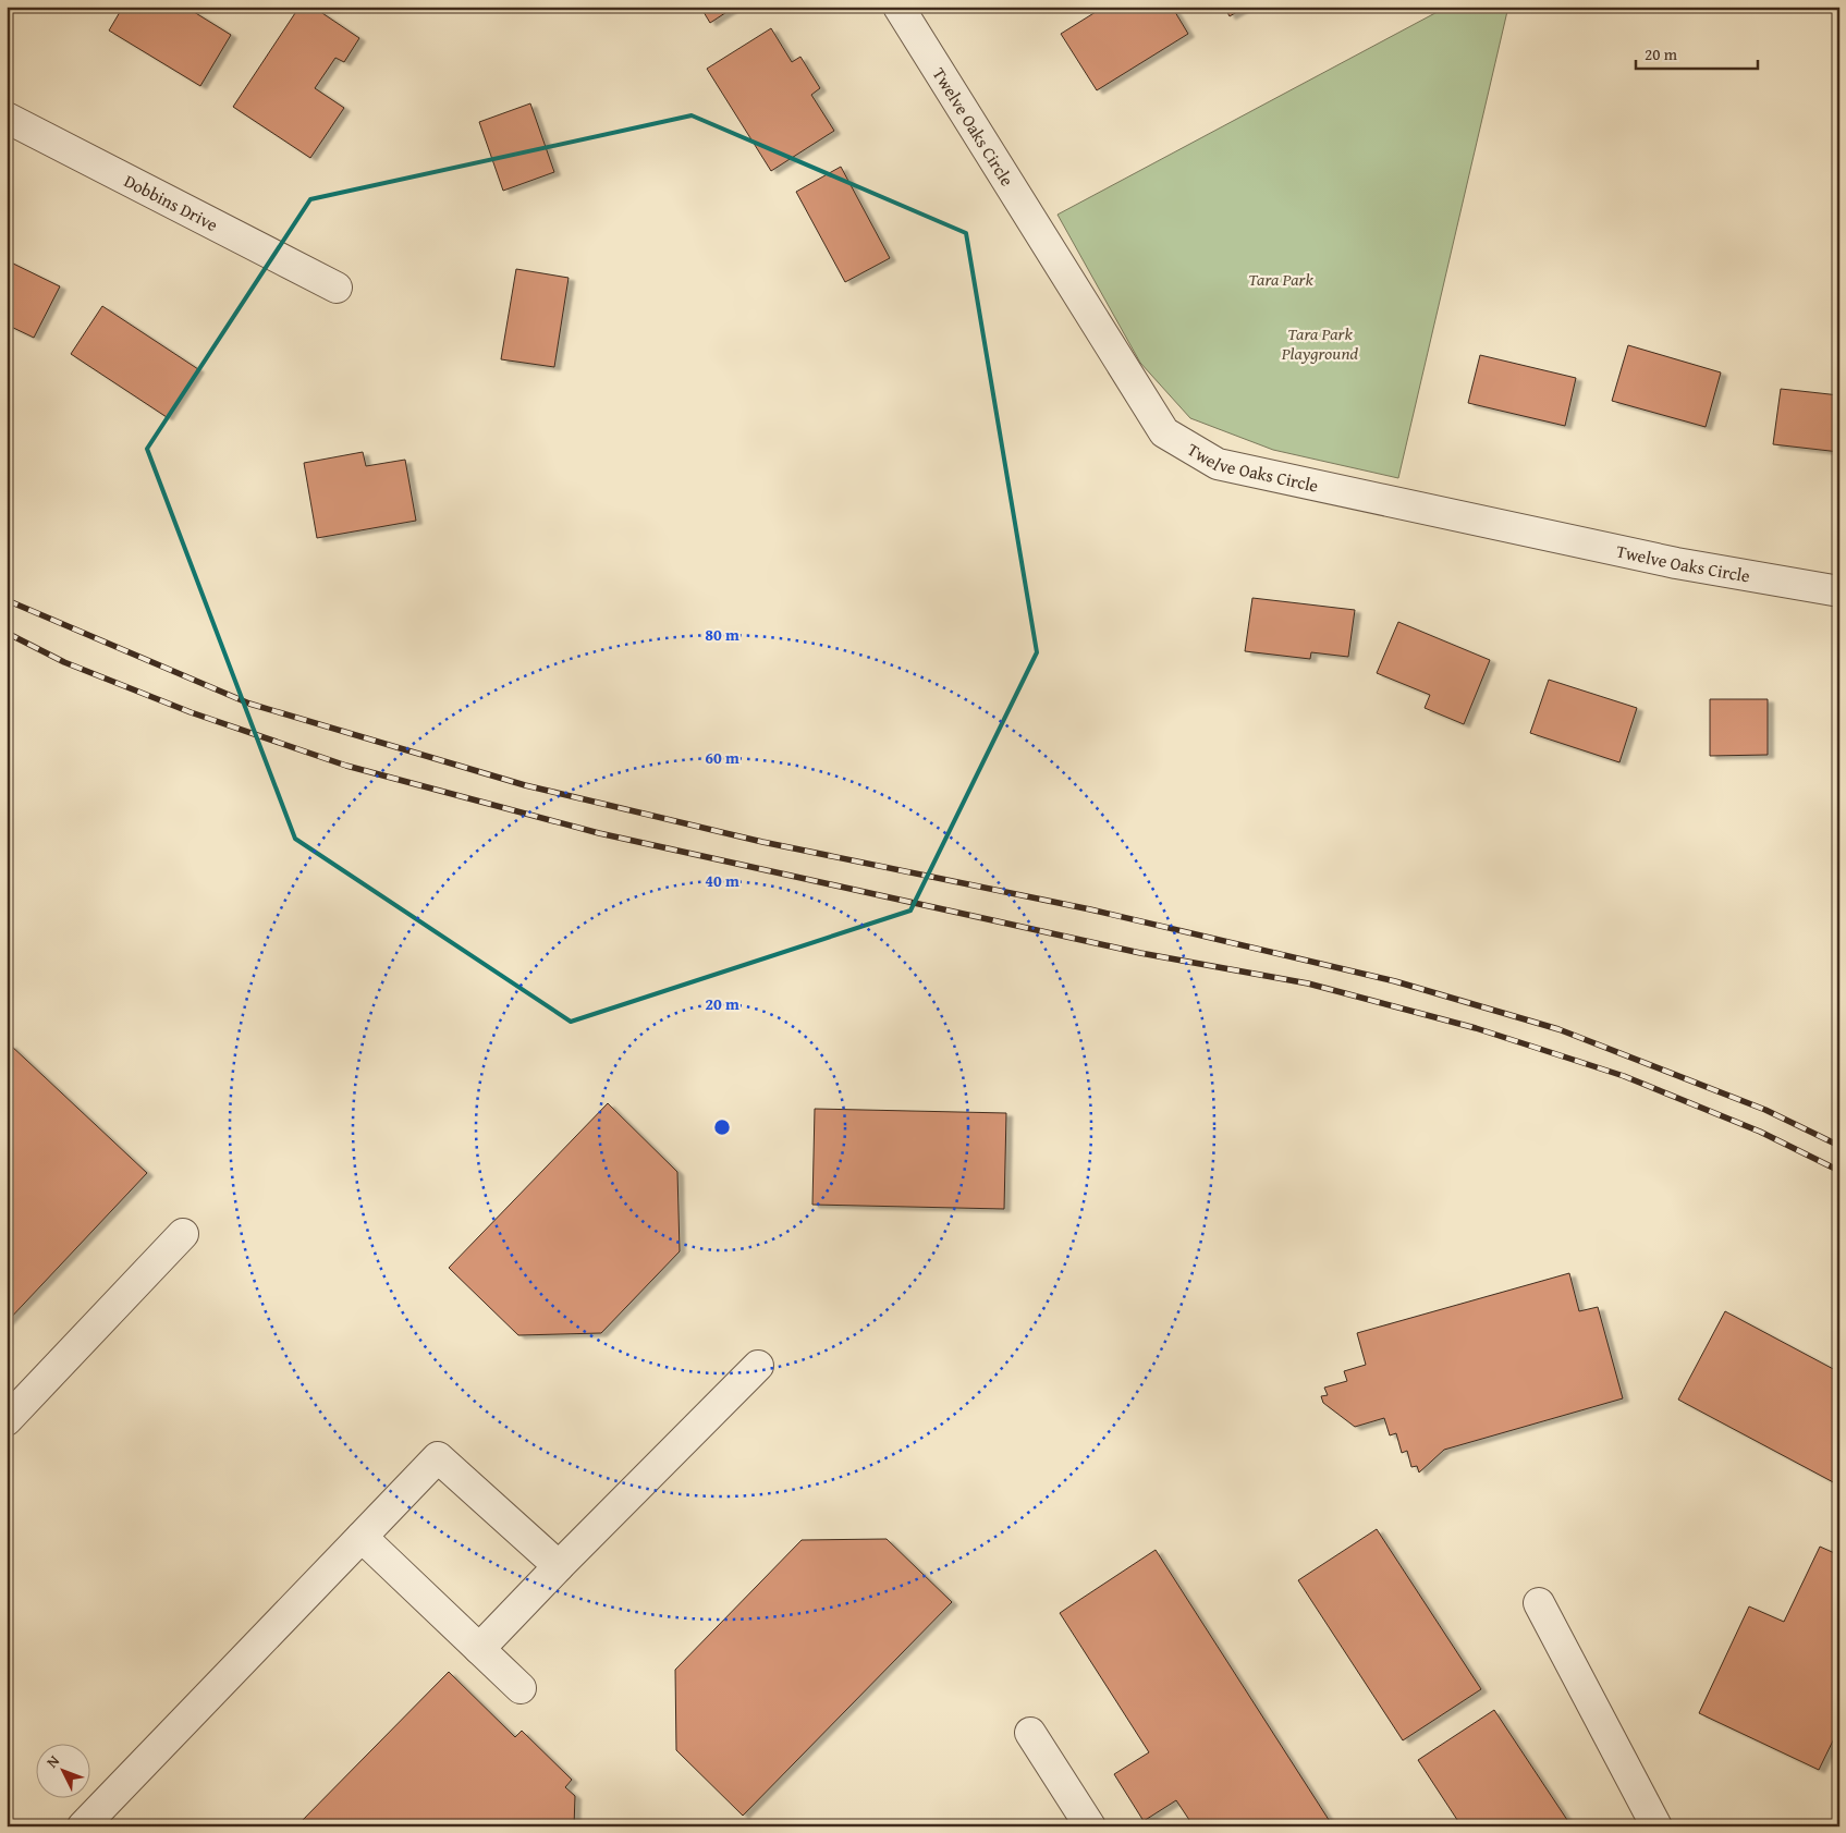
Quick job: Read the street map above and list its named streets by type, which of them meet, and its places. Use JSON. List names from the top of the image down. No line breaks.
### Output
{"streets":{"street":["Twelve Oaks Circle","Dobbins Drive"]},"parks":["Tara Park","Tara Park Playground"],"scale_bar":"20 m","north":"top left","rings":["80 m","60 m","40 m","20 m"]}
